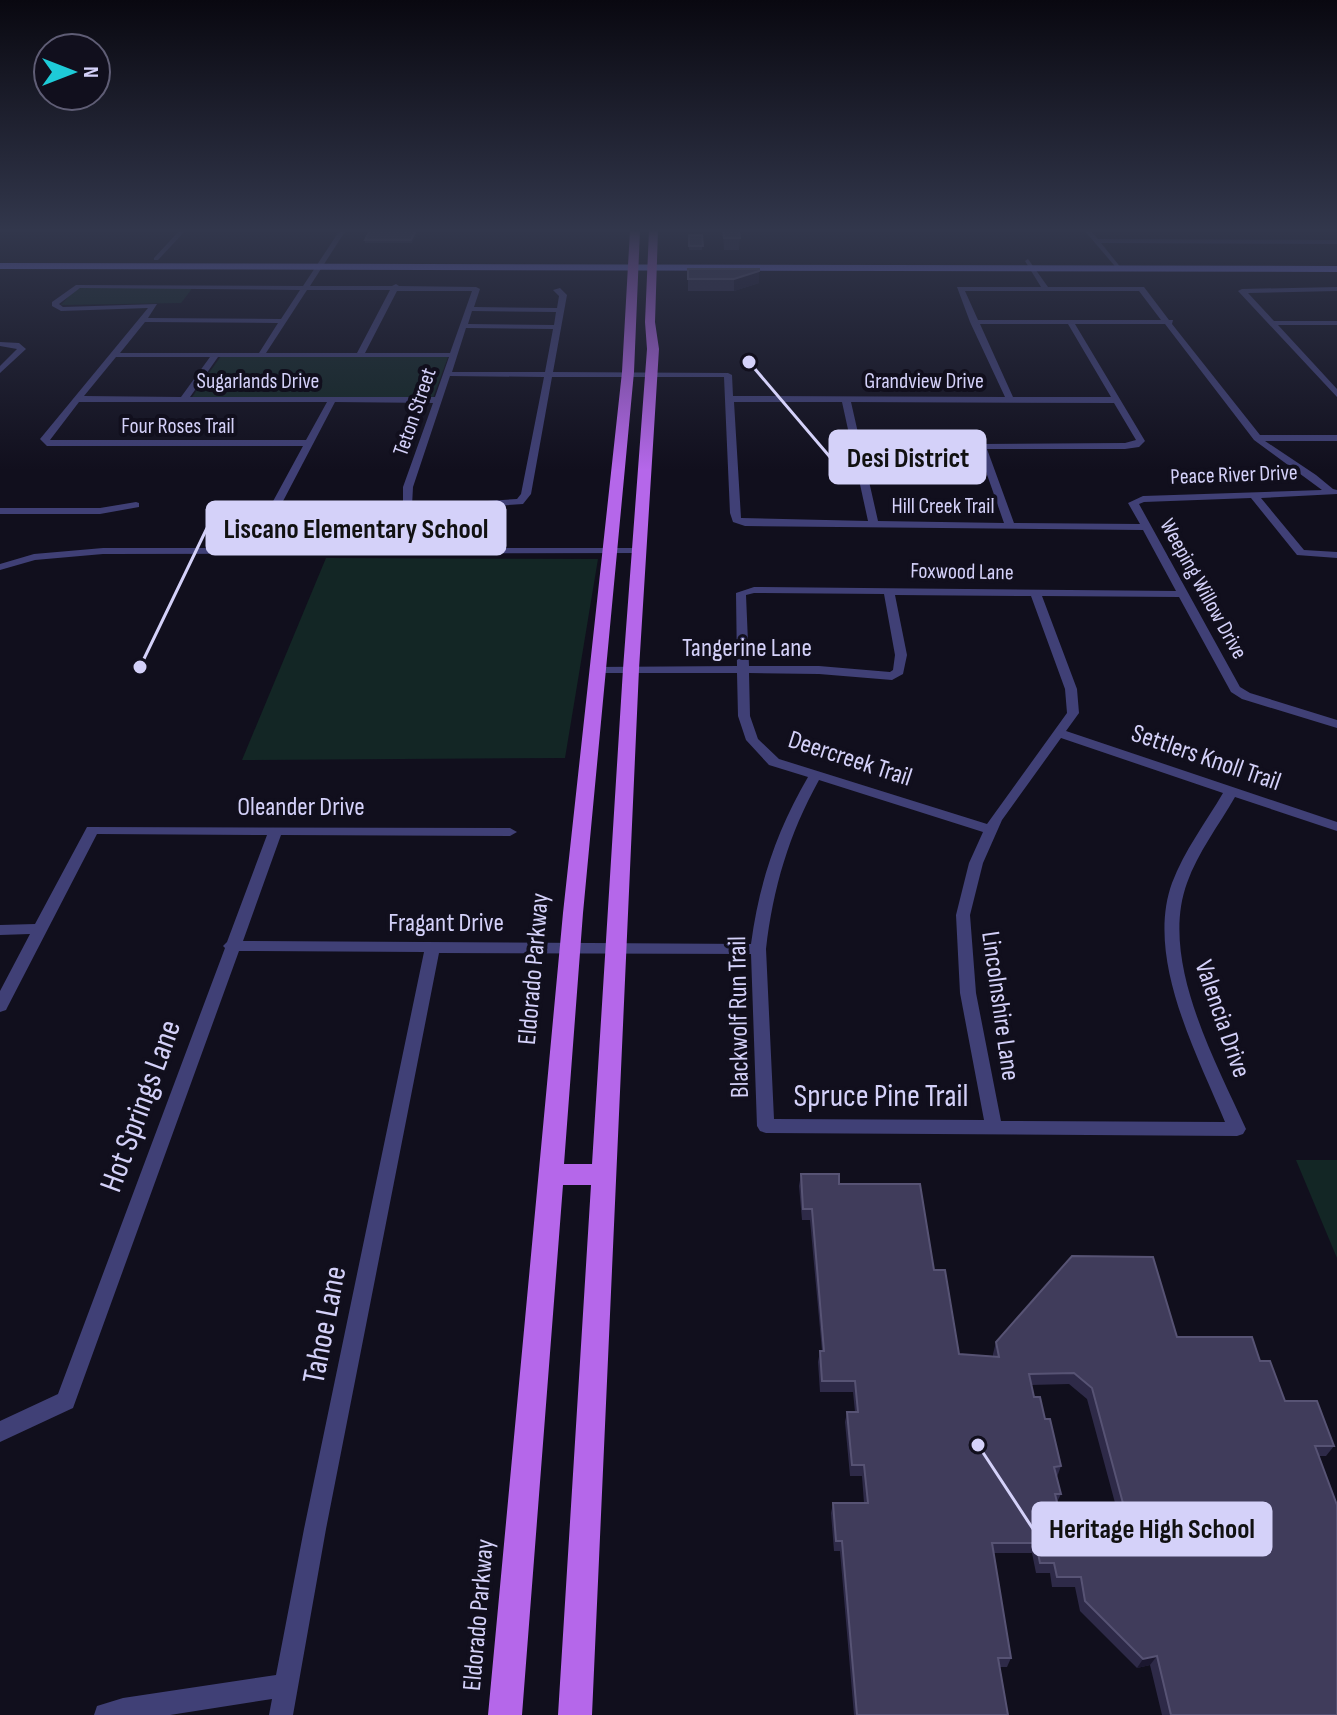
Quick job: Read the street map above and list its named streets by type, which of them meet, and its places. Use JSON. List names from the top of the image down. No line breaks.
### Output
{"streets":{"main road":["Eldorado Parkway"],"street":["Sugarlands Drive","Grandview Drive","Teton Street","Four Roses Trail","Peace River Drive","Hill Creek Trail","Foxwood Lane","Weeping Willow Drive","Tangerine Lane","Settlers Knoll Trail","Deercreek Trail","Oleander Drive","Fragant Drive","Lincolnshire Lane","Blackwolf Run Trail","Valencia Drive","Spruce Pine Trail","Hot Springs Lane","Tahoe Lane"]},"crossings":[["Sugarlands Drive","Teton Street"],["Sugarlands Drive","Four Roses Trail"],["Grandview Drive","Hill Creek Trail"],["Peace River Drive","Weeping Willow Drive"],["Hill Creek Trail","Weeping Willow Drive"],["Foxwood Lane","Weeping Willow Drive"],["Foxwood Lane","Tangerine Lane"],["Foxwood Lane","Deercreek Trail"],["Foxwood Lane","Lincolnshire Lane"],["Tangerine Lane","Deercreek Trail"],["Tangerine Lane","Eldorado Parkway"],["Settlers Knoll Trail","Lincolnshire Lane"],["Settlers Knoll Trail","Valencia Drive"],["Deercreek Trail","Lincolnshire Lane"],["Deercreek Trail","Blackwolf Run Trail"],["Oleander Drive","Hot Springs Lane"],["Fragant Drive","Eldorado Parkway"],["Fragant Drive","Blackwolf Run Trail"],["Fragant Drive","Hot Springs Lane"],["Fragant Drive","Tahoe Lane"],["Lincolnshire Lane","Spruce Pine Trail"],["Blackwolf Run Trail","Spruce Pine Trail"],["Valencia Drive","Spruce Pine Trail"]],"places":["Desi District","Liscano Elementary School","Heritage High School"],"north":"right"}
